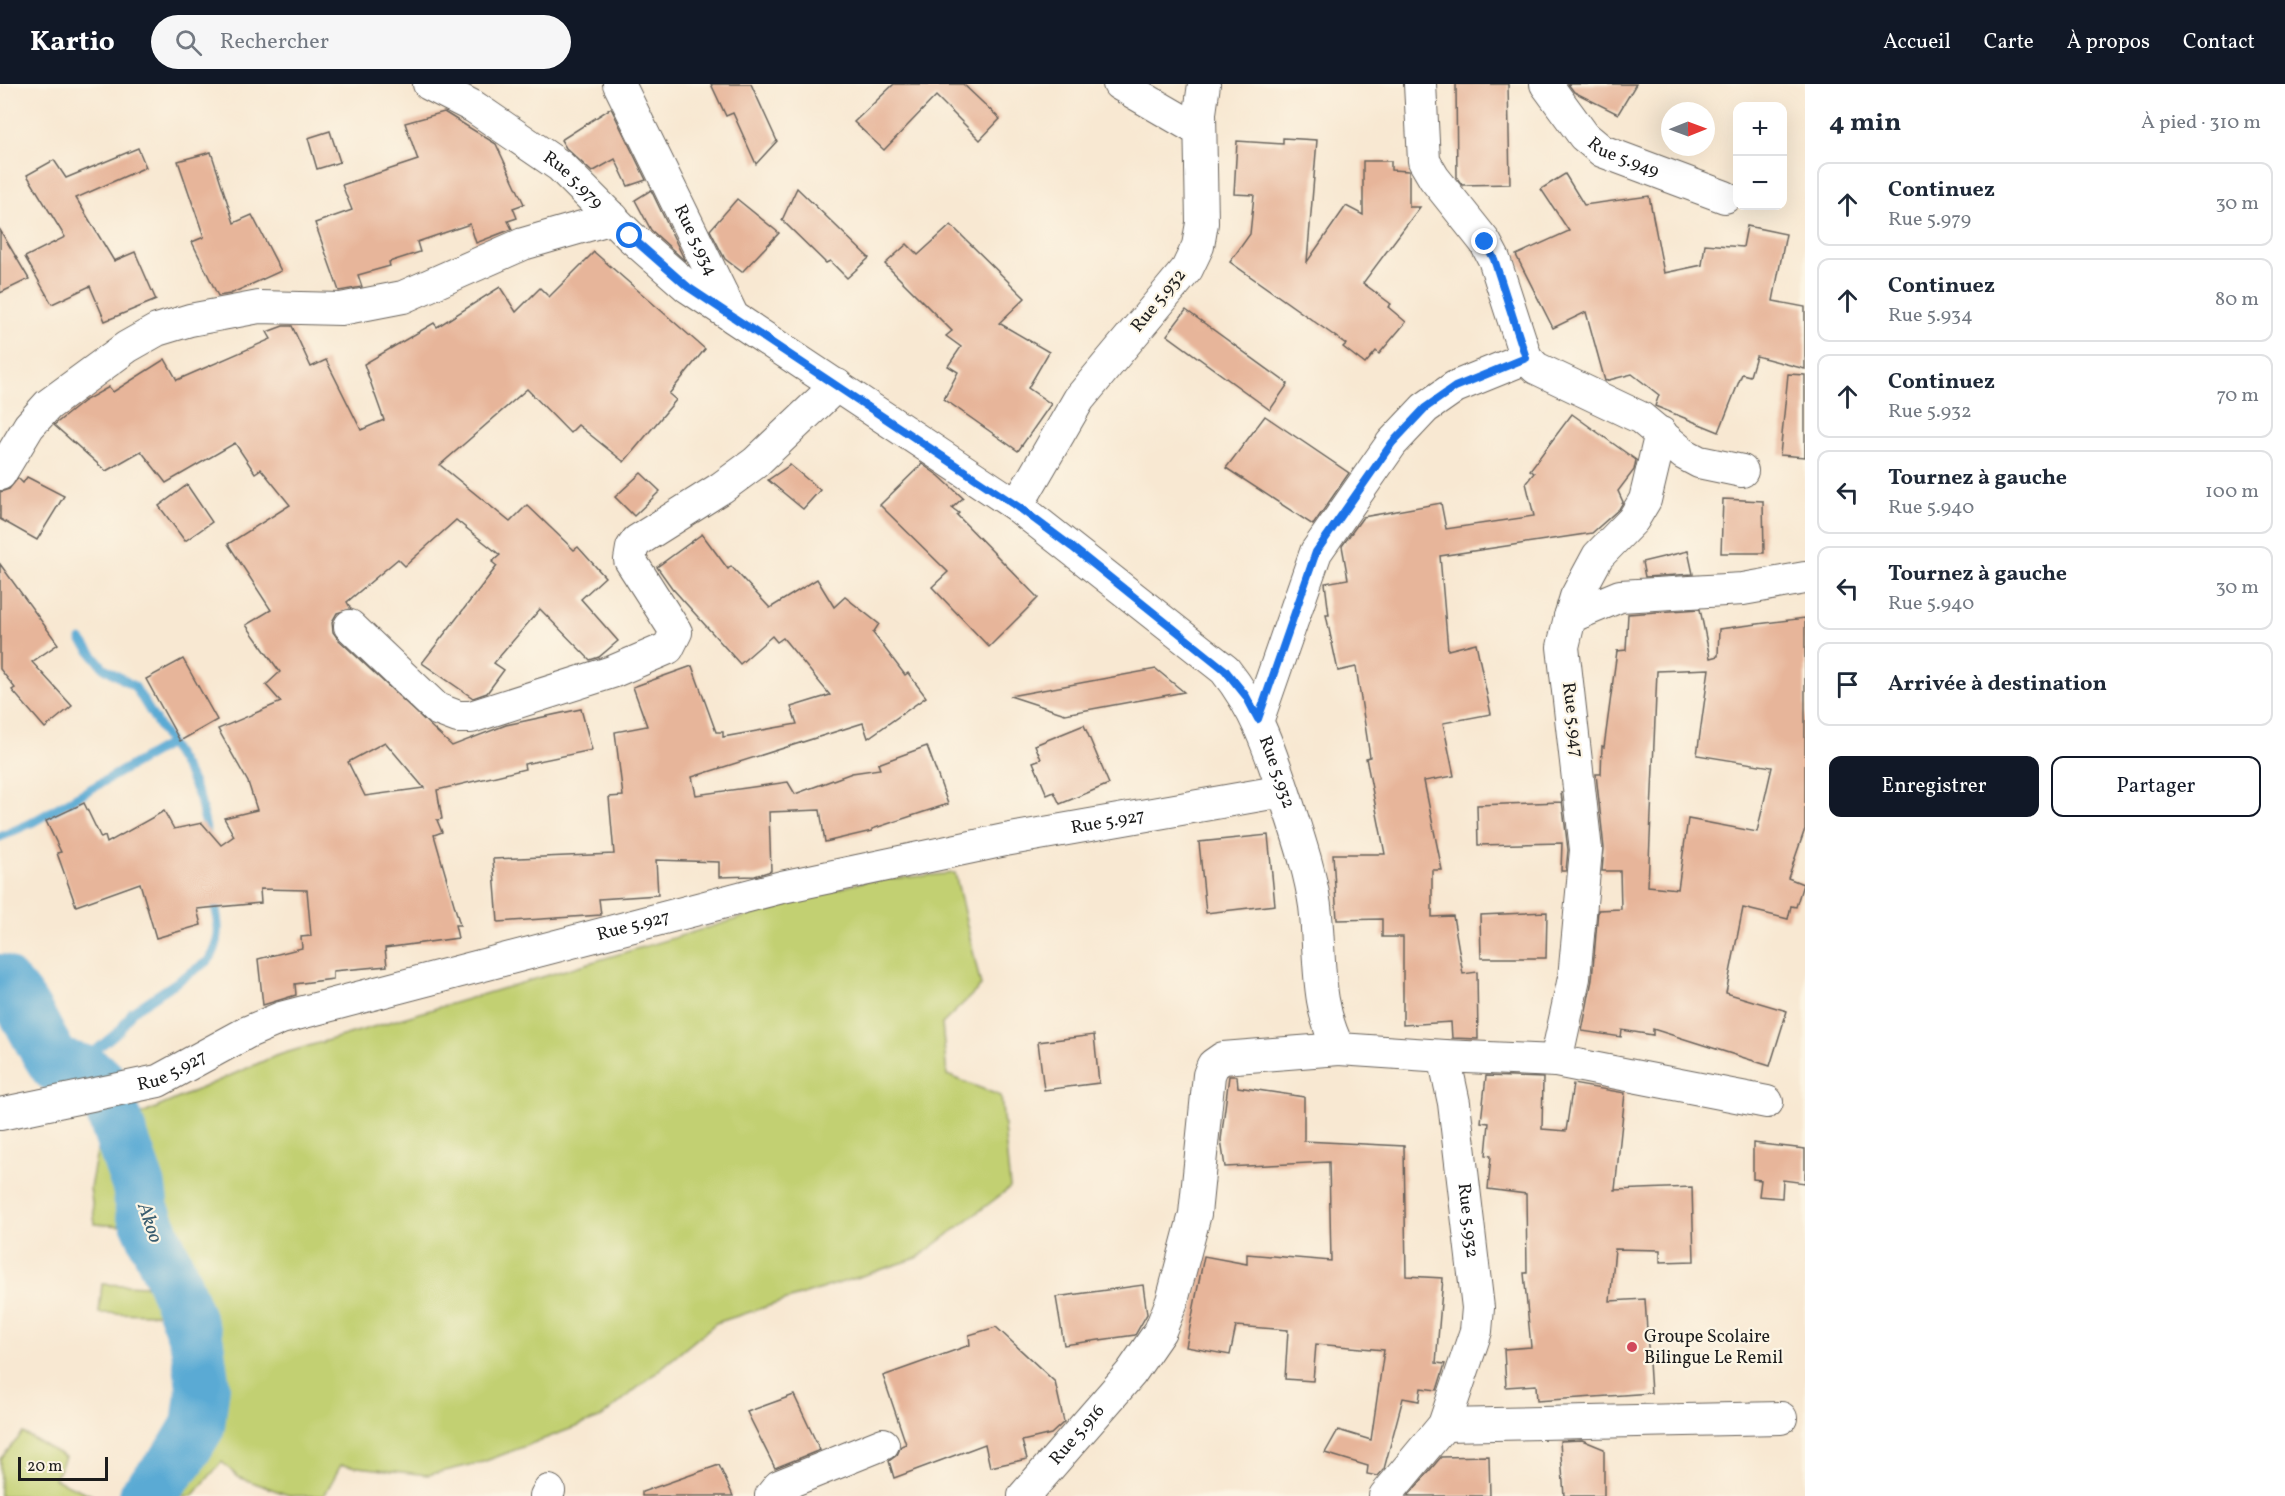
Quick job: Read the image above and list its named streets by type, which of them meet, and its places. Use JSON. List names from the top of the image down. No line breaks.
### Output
{"streets":{"street":["Rue 5.949","Rue 5.979","Rue 5.934","Rue 5.932","Rue 5.947","Rue 5.927","Rue 5.916"]},"crossings":[["Rue 5.979","Rue 5.934"],["Rue 5.932","Rue 5.927"],["Rue 5.932","Rue 5.916"]],"water":["Akoo"],"places":["Groupe Scolaire Bilingue Le Remil"],"scale_bar":"20 m","north":"right","page":{"header":"Kartio","search":"Rechercher","nav":["Accueil","Carte","À propos","Contact"],"heading":["4 min","À pied · 310 m"],"map_buttons":["+","−"],"list":[["Continuez","Rue 5.979","30 m"],["Continuez","Rue 5.934","80 m"],["Continuez","Rue 5.932","70 m"],["Tournez à gauche","Rue 5.940","100 m"],["Tournez à gauche","Rue 5.940","30 m"],"Arrivée à destination"],"buttons":["Enregistrer","Partager"],"scale":"20 m"}}
